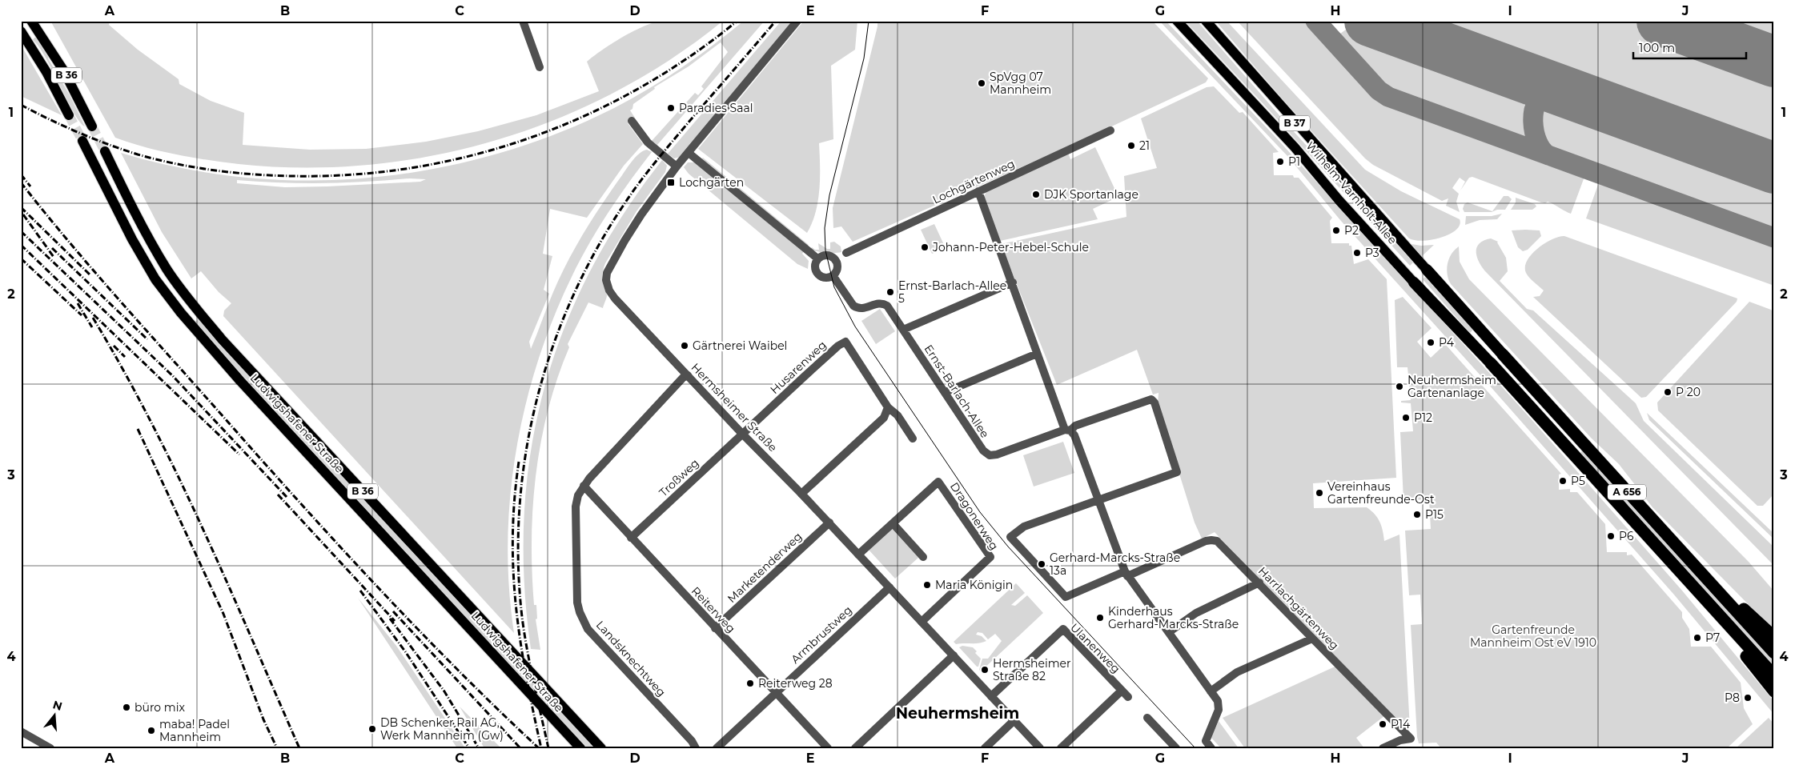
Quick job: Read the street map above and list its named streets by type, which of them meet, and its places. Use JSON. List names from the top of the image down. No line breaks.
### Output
{"streets":{"highway":["B 37","Wilhelm-Varnholt-Allee","A 656"],"main road":["B 36","Ludwigshafener Straße"],"street":["Lochgärtenweg","Husarenweg","Ernst-Barlach-Allee","Hermsheimer Straße","Troßweg","Dragonerweg","Marketenderweg","Harrlachgärtenweg","Reiterweg","Armbrustweg","Ulanenweg","Landsknechtweg"]},"crossings":[["Wilhelm-Varnholt-Allee","A 656"],["Husarenweg","Hermsheimer Straße"],["Husarenweg","Troßweg"],["Hermsheimer Straße","Troßweg"],["Hermsheimer Straße","Dragonerweg"],["Hermsheimer Straße","Marketenderweg"],["Hermsheimer Straße","Armbrustweg"],["Hermsheimer Straße","Ulanenweg"],["Hermsheimer Straße","Landsknechtweg"],["Troßweg","Reiterweg"],["Marketenderweg","Reiterweg"],["Reiterweg","Armbrustweg"],["Reiterweg","Landsknechtweg"]],"districts":["Neuhermsheim"],"parks":["Gartenfreunde Mannheim Ost eV 1910"],"places":{"other":["SpVgg 07 Mannheim","Paradies Saal","21","P1","DJK Sportanlage","P2","Johann-Peter-Hebel-Schule","P3","Ernst-Barlach-Allee 5","P4","Gärtnerei Waibel","Neuhermsheim Gartenanlage","P 20","P12","P5","Vereinhaus Gartenfreunde-Ost","P15","P6","Gerhard-Marcks-Straße 13a","Maria Königin","Kinderhaus Gerhard-Marcks-Straße","P7","Hermsheimer Straße 82","Reiterweg 28","P8","büro mix","P14","DB Schenker Rail AG, Werk Mannheim (Gw)","maba! Padel Mannheim"],"transit":["Lochgärten"]},"scale_bar":"100 m","north":"top","grid":{"columns":["A","B","C","D","E","F","G","H","I","J"],"rows":["1","2","3","4"]}}
